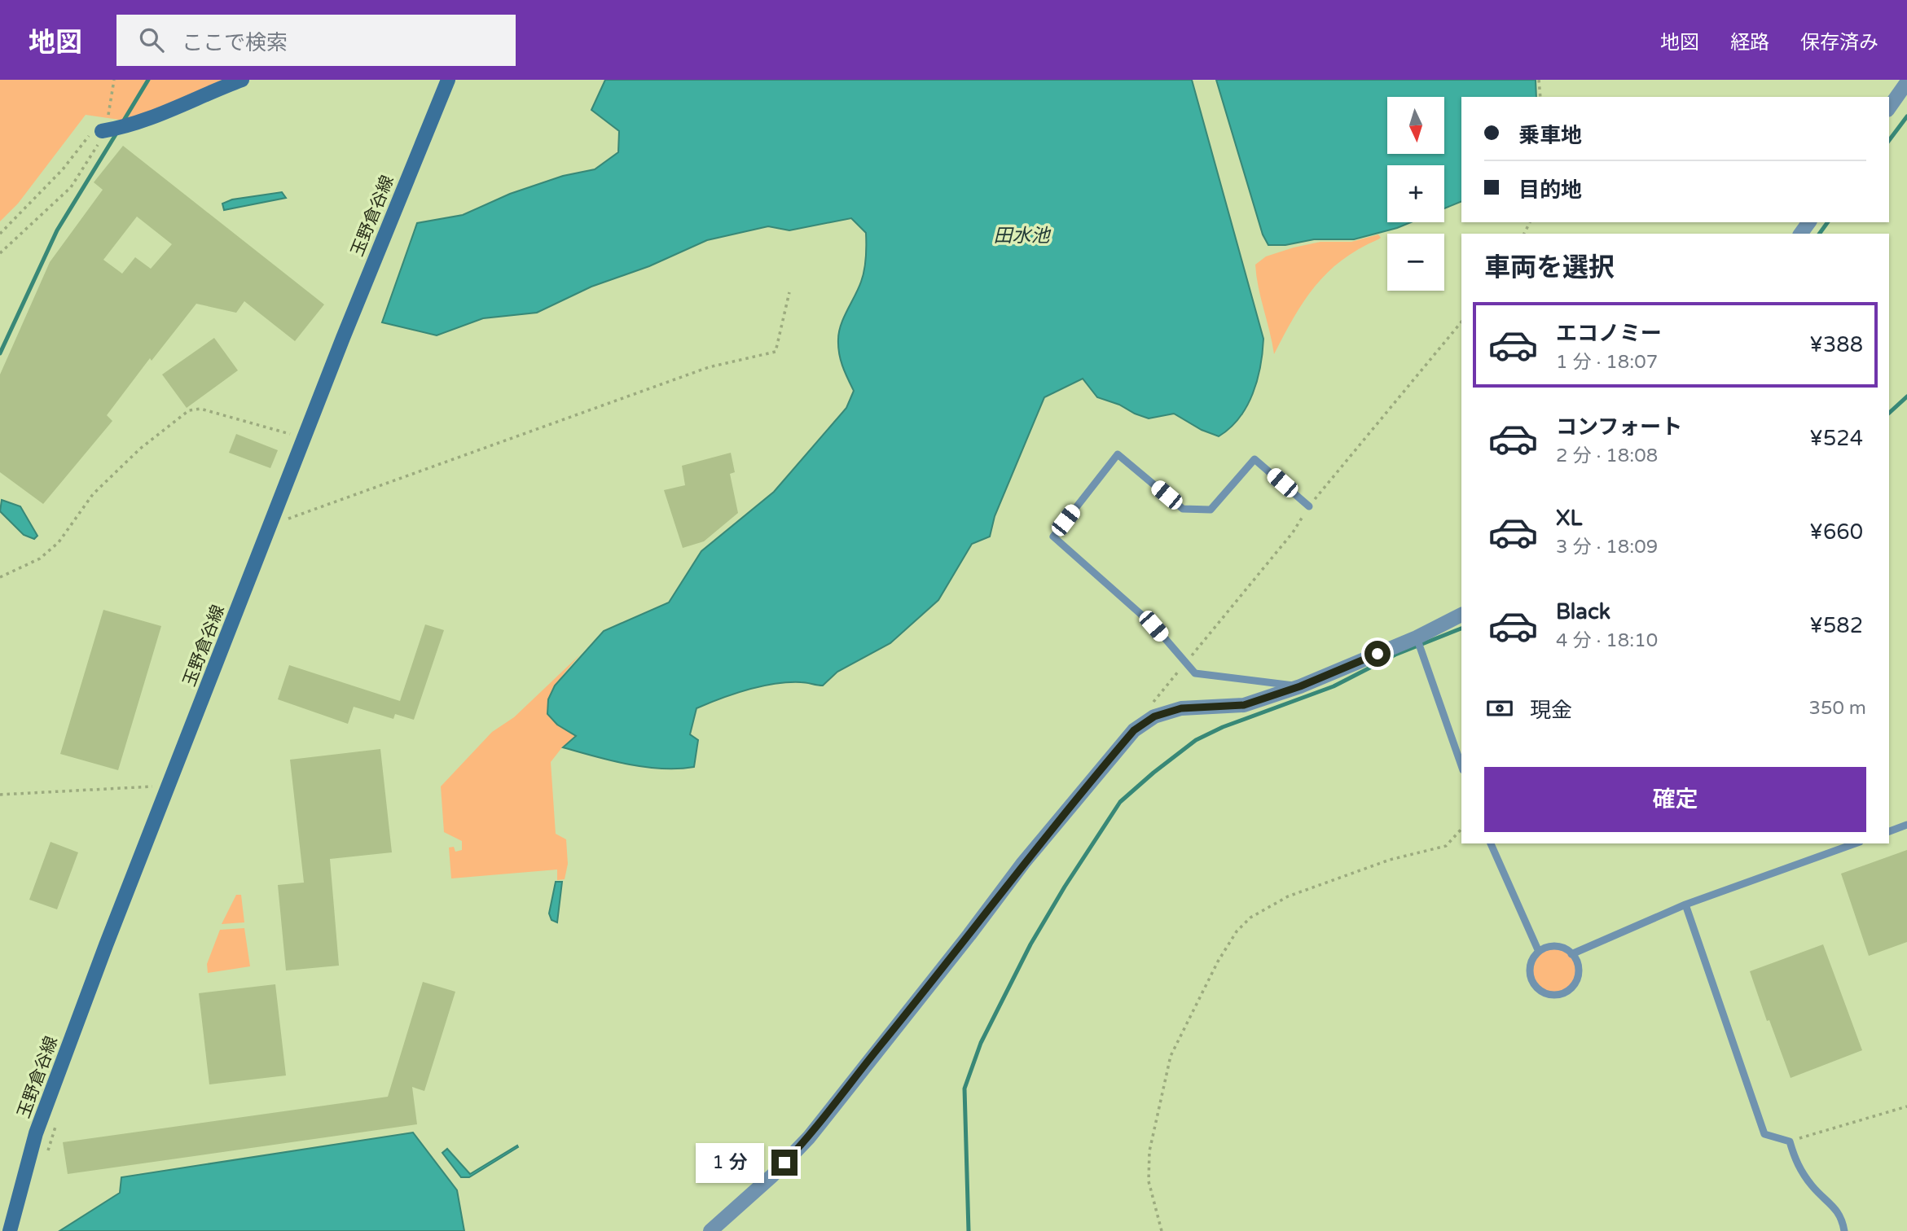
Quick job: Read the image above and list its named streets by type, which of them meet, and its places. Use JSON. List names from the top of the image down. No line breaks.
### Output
{"streets":{"main road":["玉野倉谷線"]},"water":["田水池"],"north":"bottom","page":{"header":"地図","search":"ここで検索","nav":["地図","経路","保存済み"],"map_buttons":["+","−"],"banner":["乗車地","目的地"],"heading":"車両を選択","list":[{"name":"エコノミー","note":"1 分 · 18:07","value":"¥388"},{"name":"コンフォート","note":"2 分 · 18:08","value":"¥524"},{"name":"XL","note":"3 分 · 18:09","value":"¥660"},{"name":"Black","note":"4 分 · 18:10","value":"¥582"}],"pay":["現金","350 m"],"buttons":"確定","bubble":"1 分"}}
